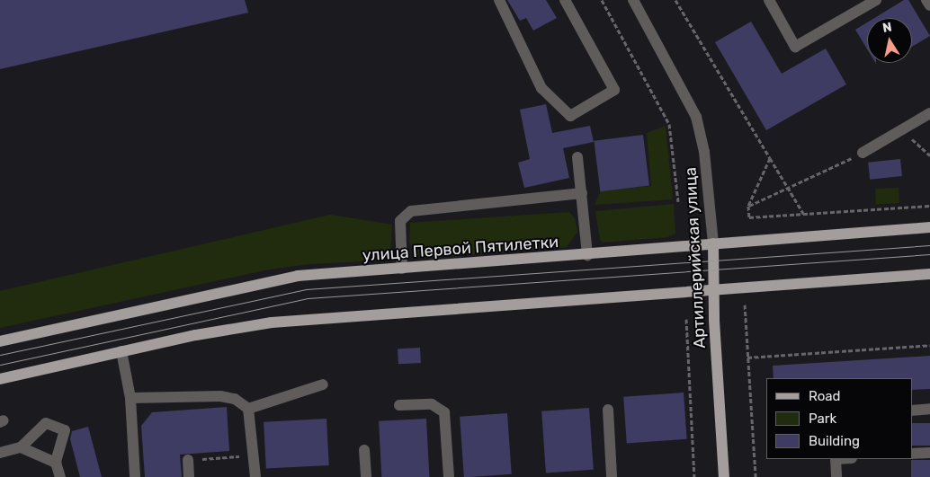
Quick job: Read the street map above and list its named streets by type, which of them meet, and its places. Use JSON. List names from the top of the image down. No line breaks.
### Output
{"streets":{"main road":["улица Первой Пятилетки","Артиллерийская улица"]},"crossings":[["улица Первой Пятилетки","Артиллерийская улица"]],"legend":["Road","Park","Building"],"north":"top"}
